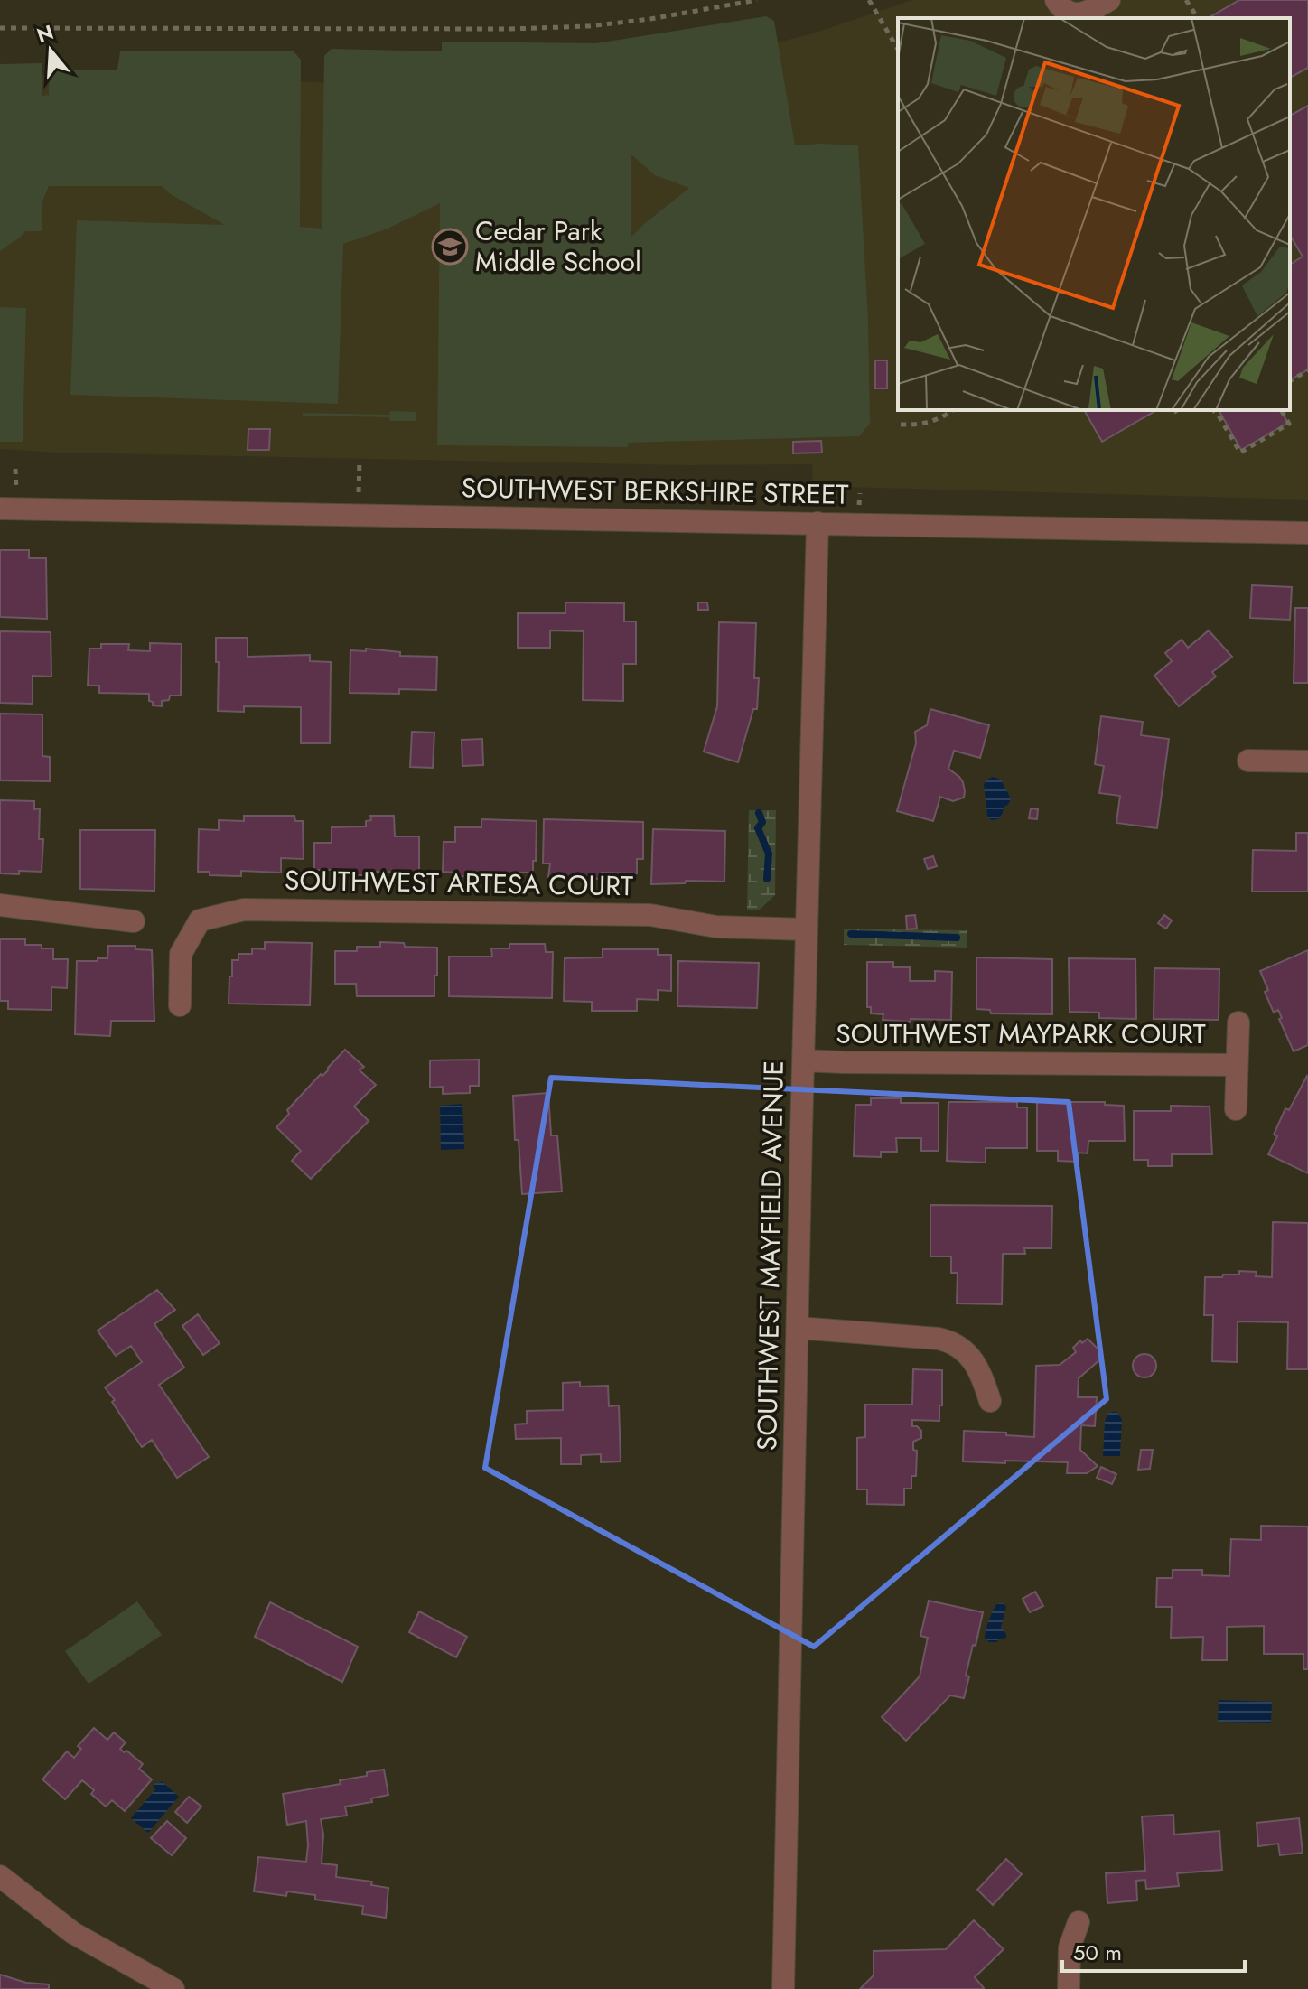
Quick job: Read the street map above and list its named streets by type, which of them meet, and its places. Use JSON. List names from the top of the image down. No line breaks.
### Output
{"streets":{"street":["SOUTHWEST BERKSHIRE STREET","SOUTHWEST ARTESA COURT","SOUTHWEST MAYPARK COURT","SOUTHWEST MAYFIELD AVENUE"]},"crossings":[["SOUTHWEST BERKSHIRE STREET","SOUTHWEST MAYFIELD AVENUE"],["SOUTHWEST ARTESA COURT","SOUTHWEST MAYFIELD AVENUE"],["SOUTHWEST MAYPARK COURT","SOUTHWEST MAYFIELD AVENUE"]],"places":{"school or university":["Cedar Park Middle School"]},"scale_bar":"50 m","north":"top"}
